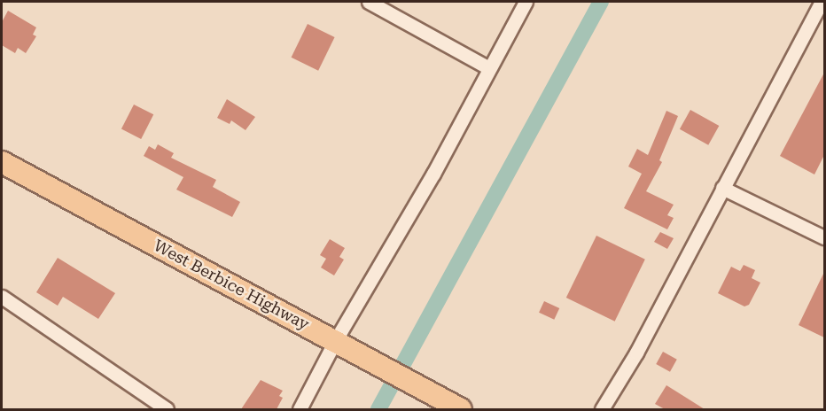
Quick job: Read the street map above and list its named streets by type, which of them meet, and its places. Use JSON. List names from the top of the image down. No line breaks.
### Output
{"streets":{"main road":["West Berbice Highway"]}}
